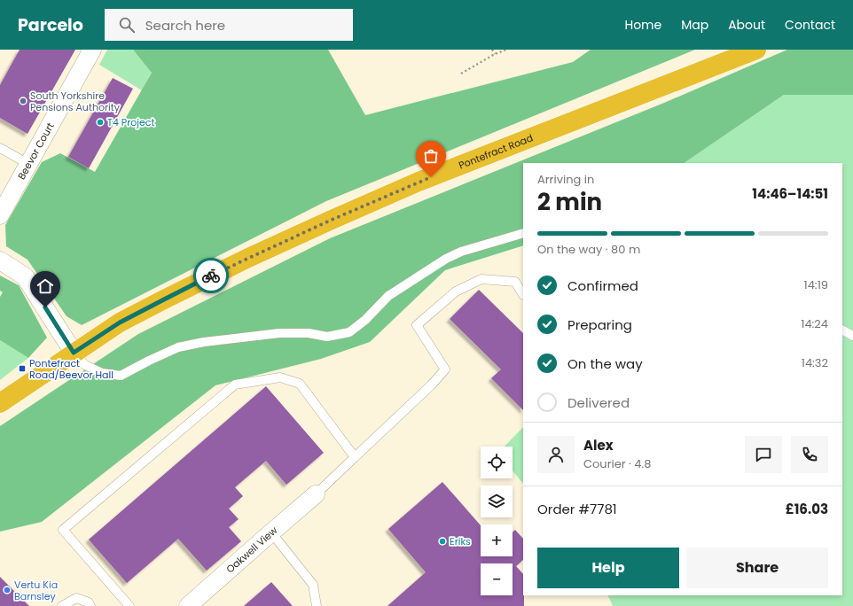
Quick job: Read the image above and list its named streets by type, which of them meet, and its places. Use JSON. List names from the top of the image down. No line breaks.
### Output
{"streets":{"highway":["Pontefract Road"],"street":["Beevor Court","Oakwell View"]},"places":{"other":["South Yorkshire Pensions Authority","T4 Project","Eriks","Vertu Kia Barnsley"],"transit":["Pontefract Road/Beevor Hall"]},"page":{"header":"Parcelo","search":"Search here","nav":["Home","Map","About","Contact"],"heading":["2 min","Arriving in","14:46–14:51"],"panel":["Alex","Courier · 4.8","Order #7781","£16.03"],"bar":"On the way · 80 m","list":[["Confirmed","14:19"],["Preparing","14:24"],["On the way","14:32"],"Delivered"],"map_buttons":["+","−"],"buttons":["Help","Share"]}}
